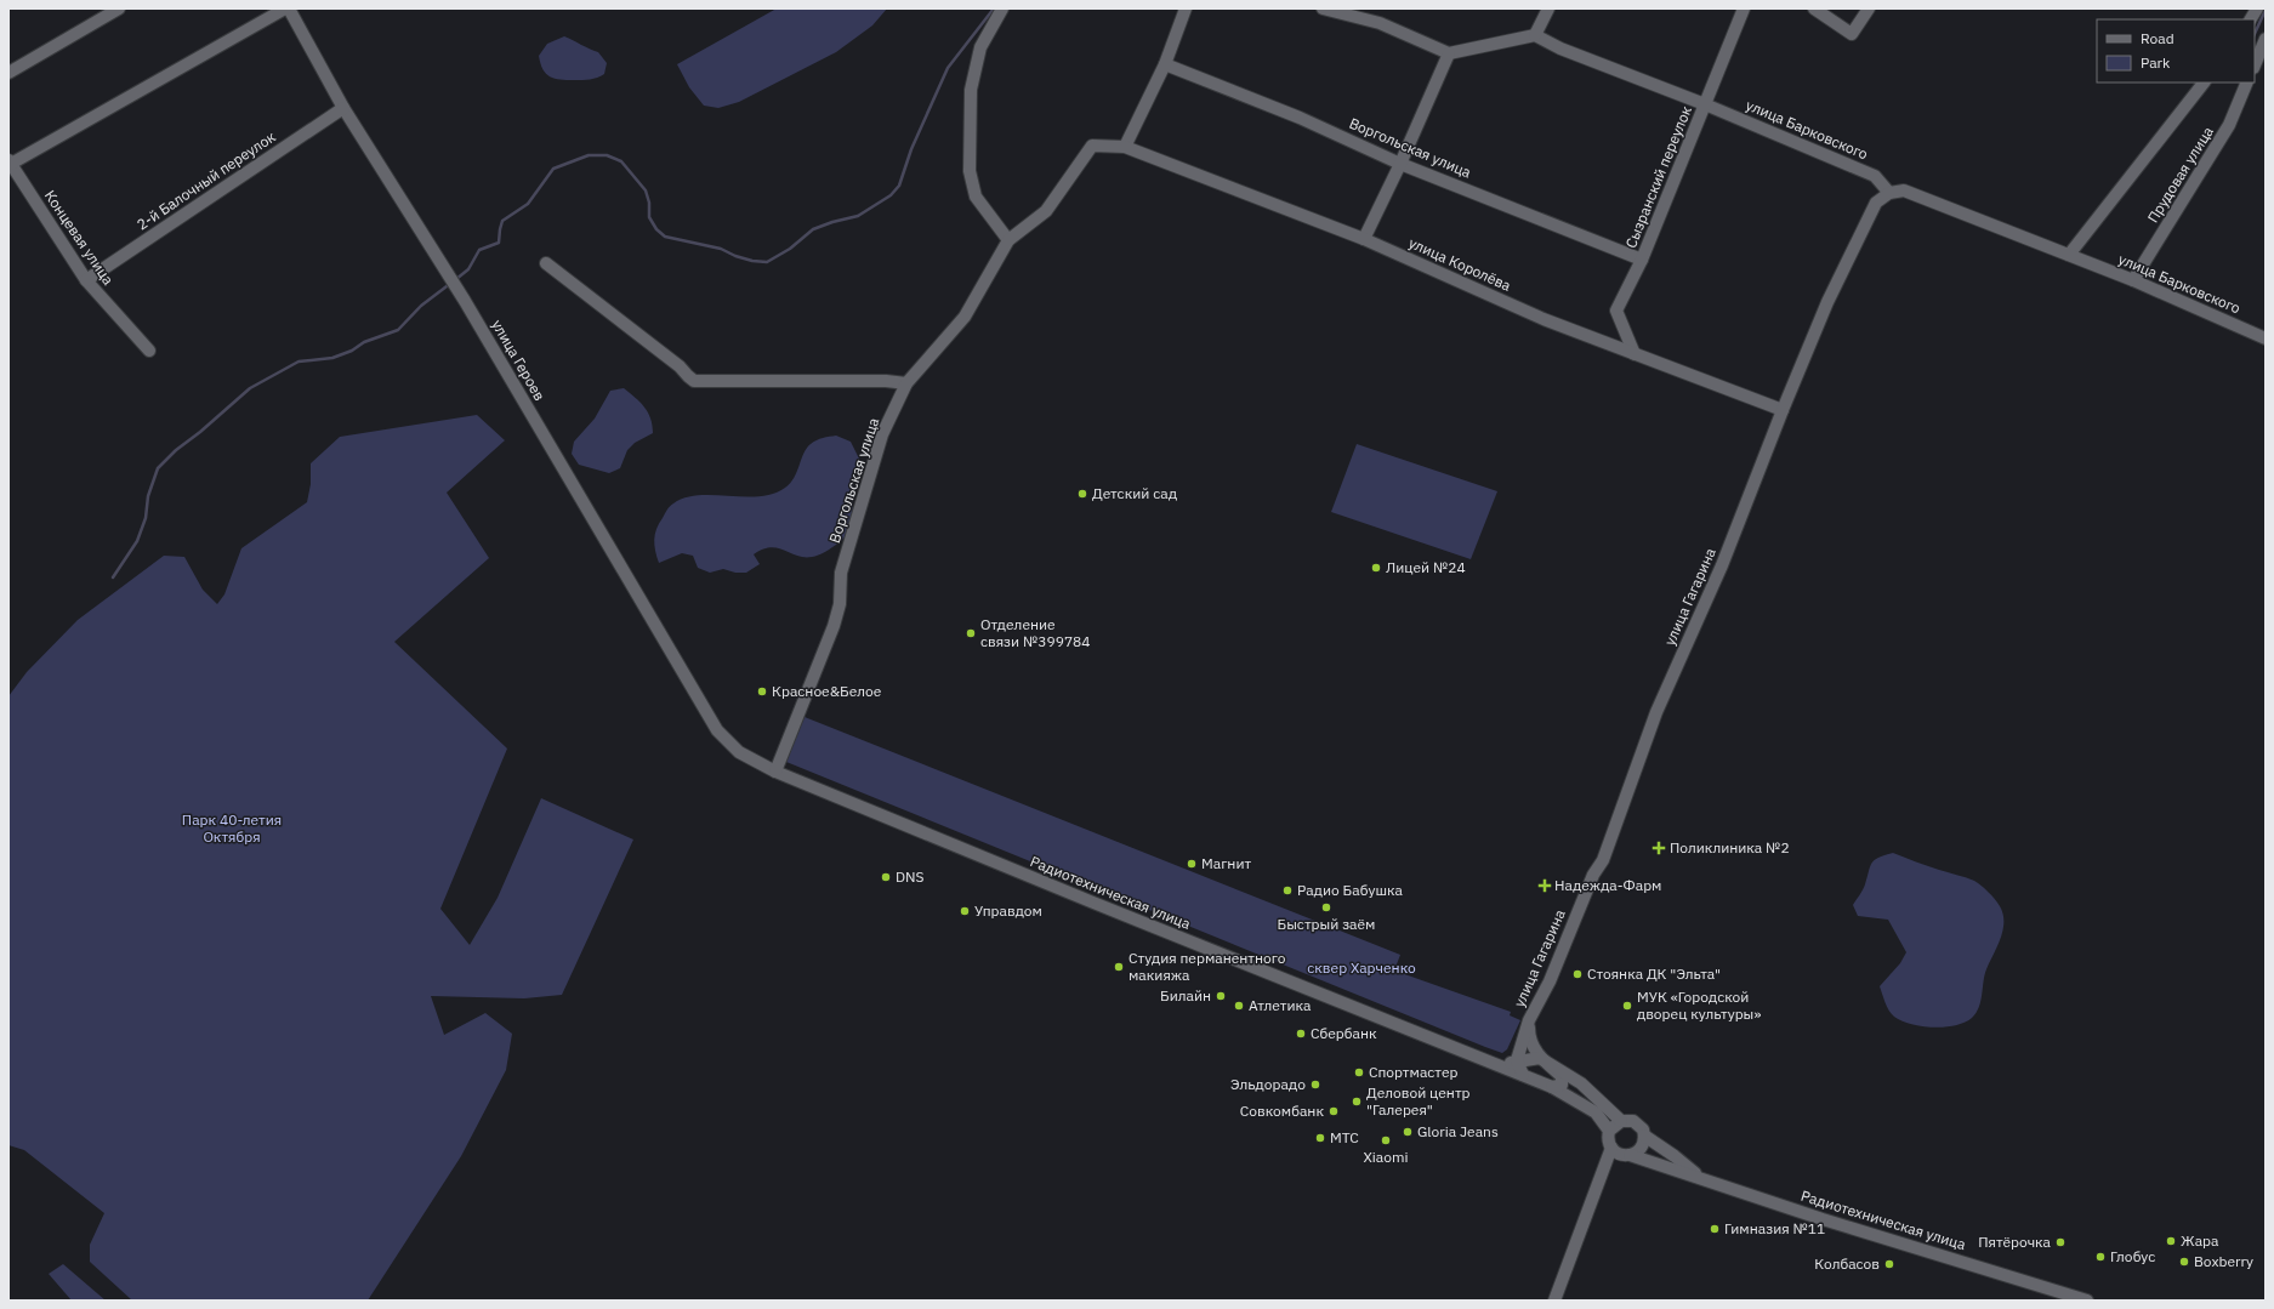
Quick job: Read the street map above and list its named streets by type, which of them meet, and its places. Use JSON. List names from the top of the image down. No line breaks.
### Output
{"streets":{"street":["улица Барковского","Воргольская улица","Прудовая улица","Сызранский переулок","2-й Балочный переулок","Концевая улица","улица Королёва","улица Героев","улица Гагарина","Радиотехническая улица"]},"crossings":[["улица Барковского","Прудовая улица"],["улица Барковского","Сызранский переулок"],["улица Барковского","улица Гагарина"],["Воргольская улица","Сызранский переулок"],["Воргольская улица","улица Королёва"],["Воргольская улица","Радиотехническая улица"],["Сызранский переулок","улица Королёва"],["2-й Балочный переулок","Концевая улица"],["2-й Балочный переулок","улица Героев"],["улица Королёва","улица Гагарина"],["улица Героев","Радиотехническая улица"],["улица Гагарина","Радиотехническая улица"]],"parks":["Парк 40-летия Октября","сквер Харченко"],"places":{"other":["Детский сад","Лицей №24","Отделение связи №399784","Красное&Белое","Магнит","DNS","Радио Бабушка","Быстрый заём","Управдом","Студия перманентного макияжа","Стоянка ДК \"Эльта\"","Билайн","Атлетика","МУК «Городской дворец культуры»","Сбербанк","Спортмастер","Эльдорадо","Деловой центр \"Галерея\"","Совкомбанк","Gloria Jeans","МТС","Xiaomi","Гимназия №11","Жара","Пятёрочка","Глобус","Boxberry","Колбасов"],"health":["Поликлиника №2","Надежда-Фарм"]},"legend":["Road","Park"]}
